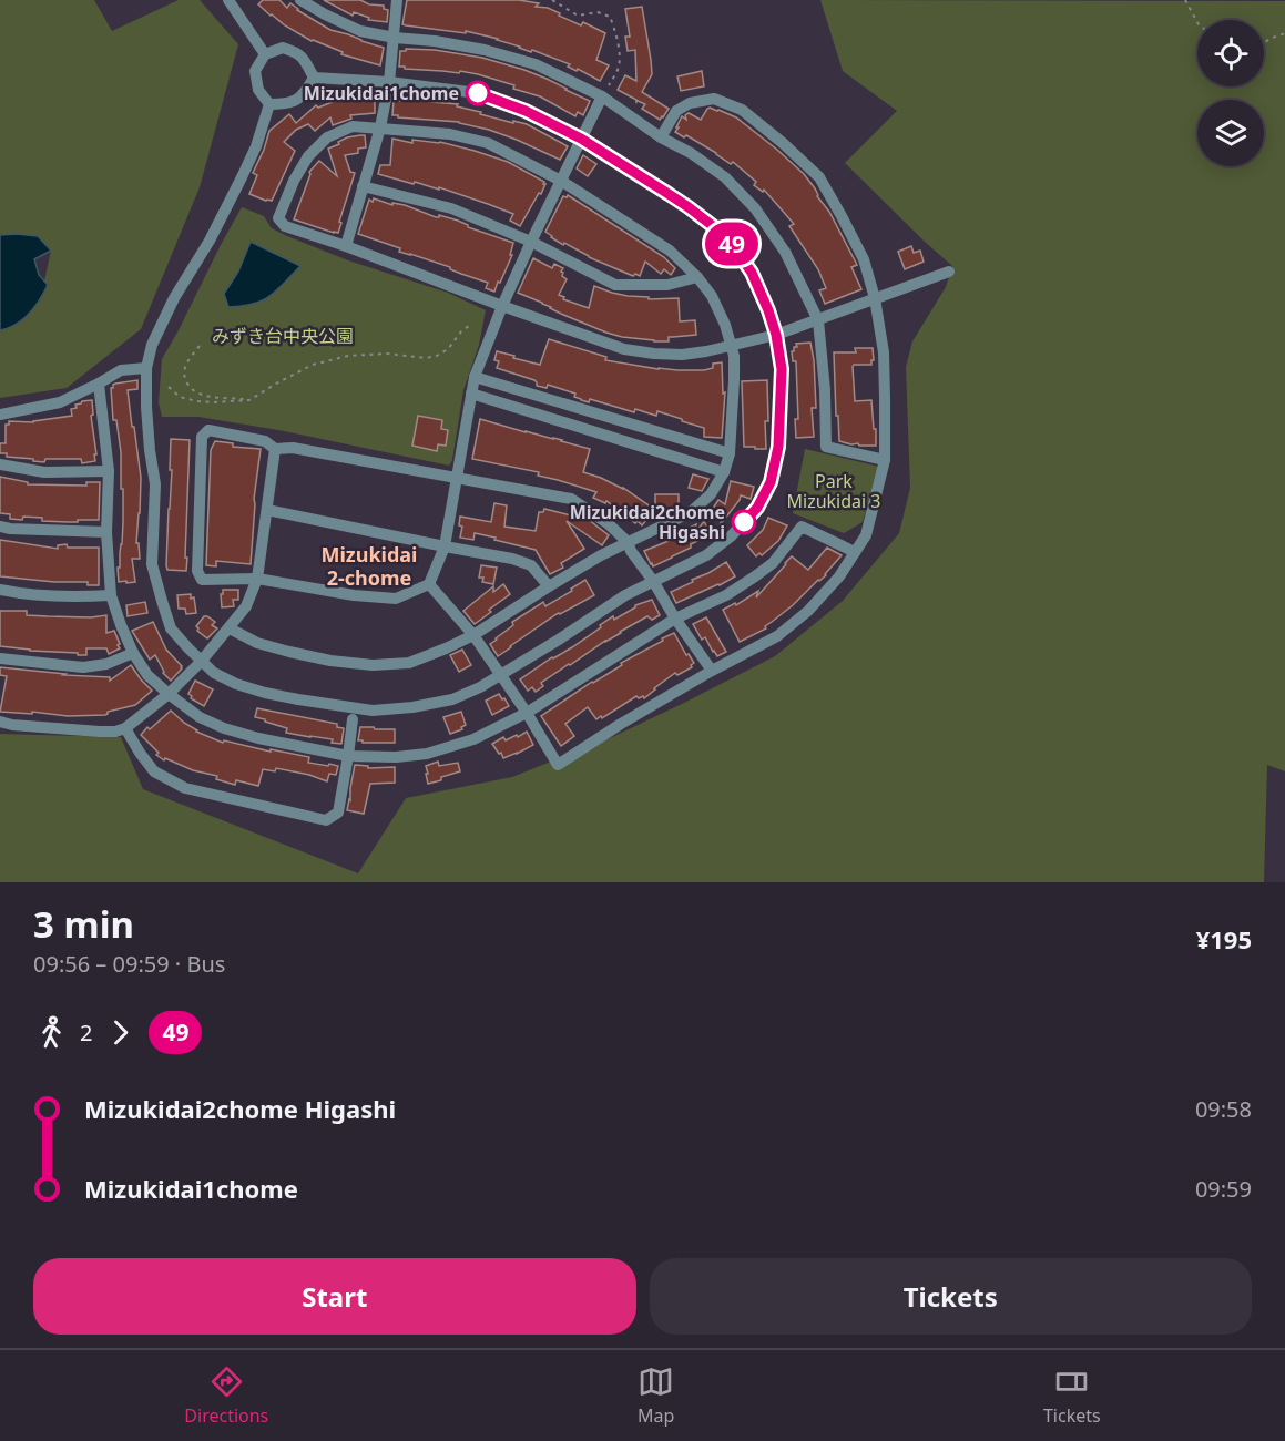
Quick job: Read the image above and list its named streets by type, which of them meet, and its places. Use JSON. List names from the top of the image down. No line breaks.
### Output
{"districts":["Mizukidai 2-chome"],"parks":["みずき台中央公園","Park Mizukidai 3"],"places":["Mizukidai1chome","Mizukidai2chome Higashi"],"lines":["bus line 49"],"page":{"on_map":"49","heading":["3 min","09:56 – 09:59 · Bus","¥195"],"legs":["2","49"],"list":[{"name":"Mizukidai2chome Higashi","value":"09:58"},{"name":"Mizukidai1chome","value":"09:59"}],"buttons":["Start","Tickets"],"tabs":["Directions","Map","Tickets"]}}
